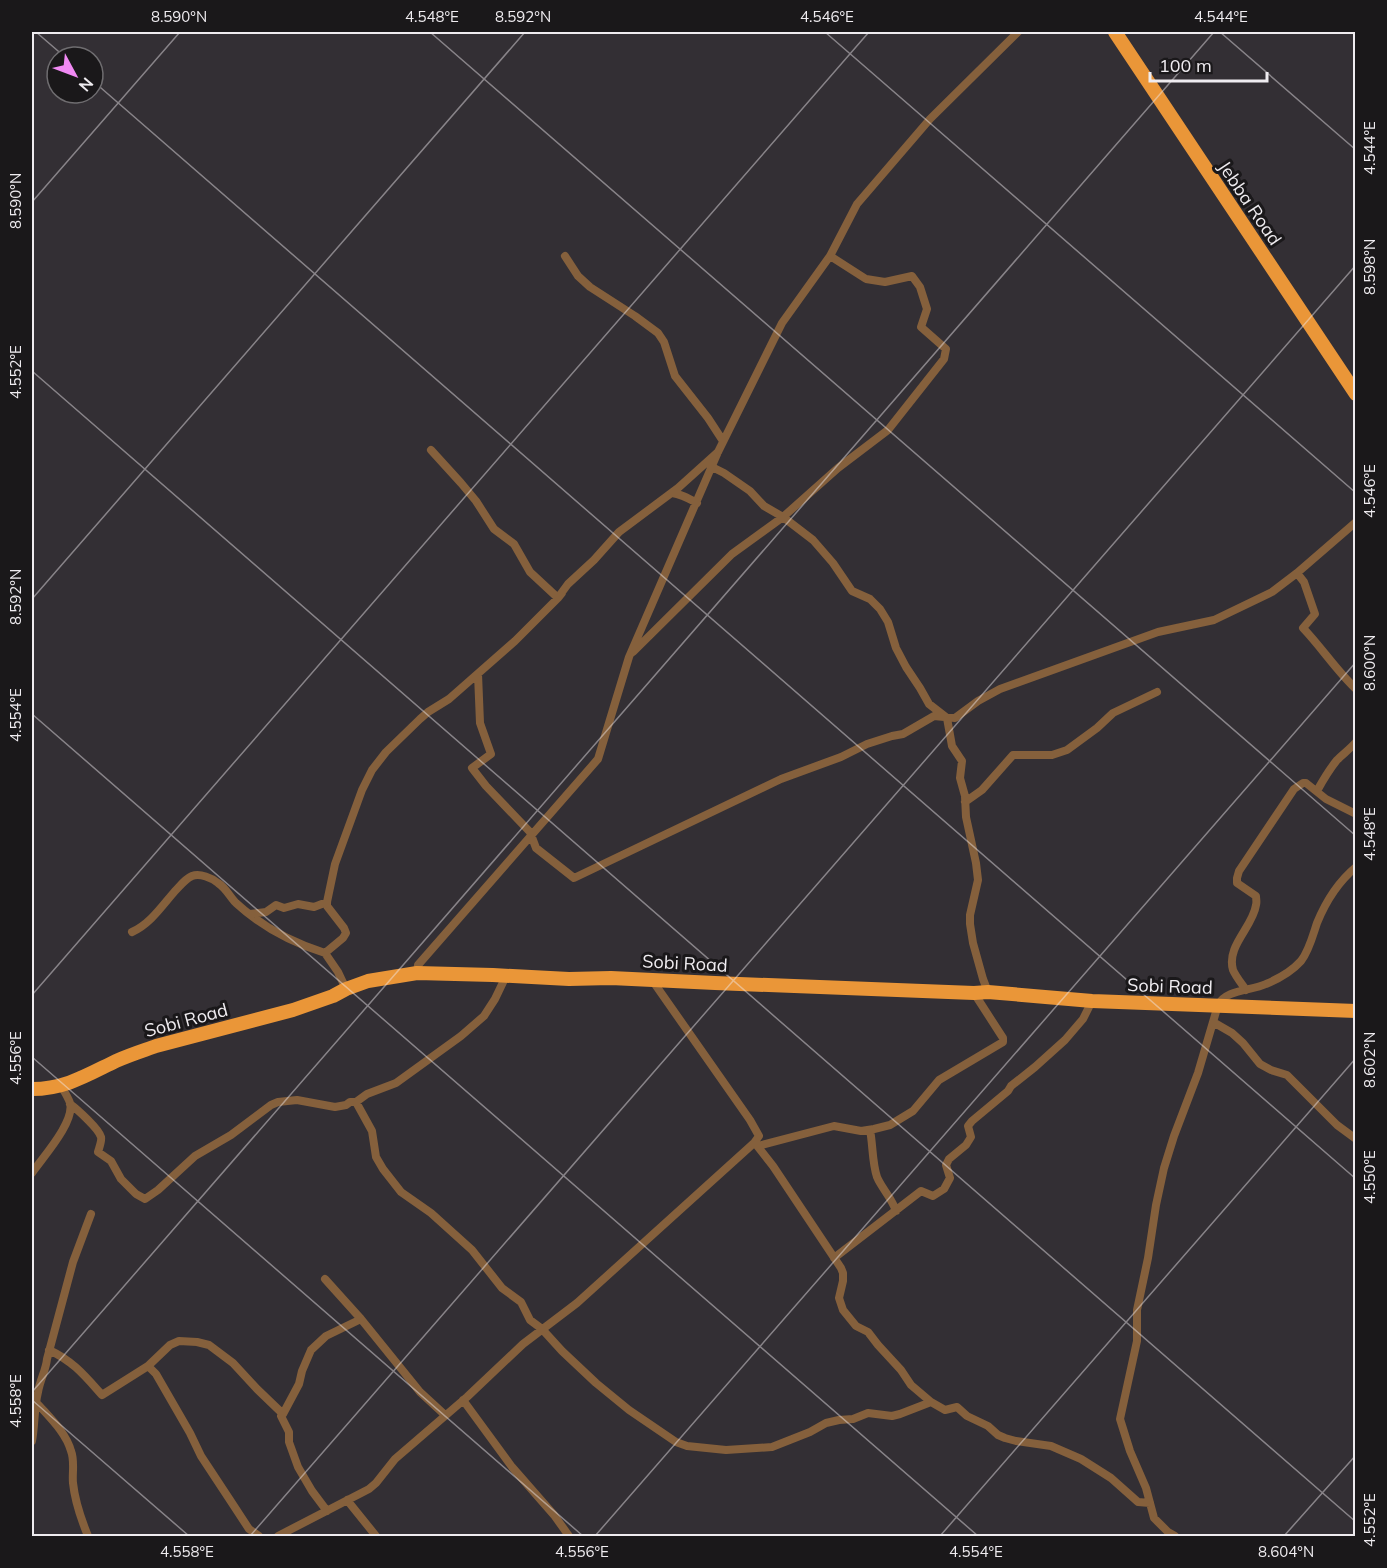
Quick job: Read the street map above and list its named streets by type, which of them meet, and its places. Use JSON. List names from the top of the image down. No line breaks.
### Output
{"streets":{"highway":["Jebba Road","Sobi Road"]},"scale_bar":"100 m","north":"bottom right","coordinates":["8.590°N","4.548°E","8.592°N","4.546°E","4.544°E","8.598°N","4.552°E","8.600°N","4.554°E","4.556°E","8.602°N","4.550°E","4.558°E","8.604°N"]}
